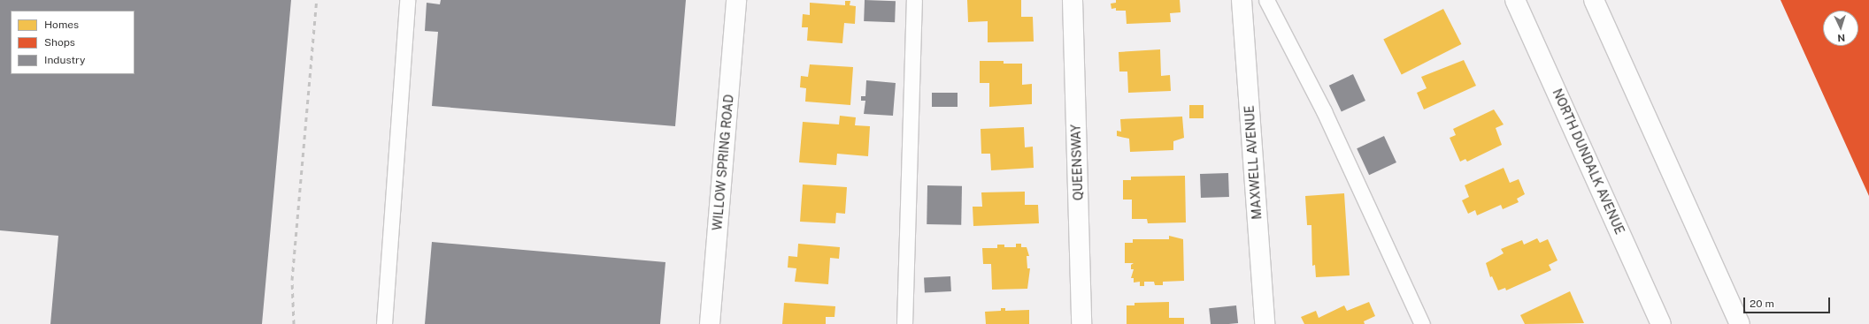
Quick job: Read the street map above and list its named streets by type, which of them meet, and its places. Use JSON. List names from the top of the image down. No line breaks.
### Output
{"streets":{"street":["NORTH DUNDALK AVENUE","WILLOW SPRING ROAD","QUEENSWAY","MAXWELL AVENUE"]},"legend":["Homes","Shops","Industry"],"scale_bar":"20 m","north":"bottom"}
